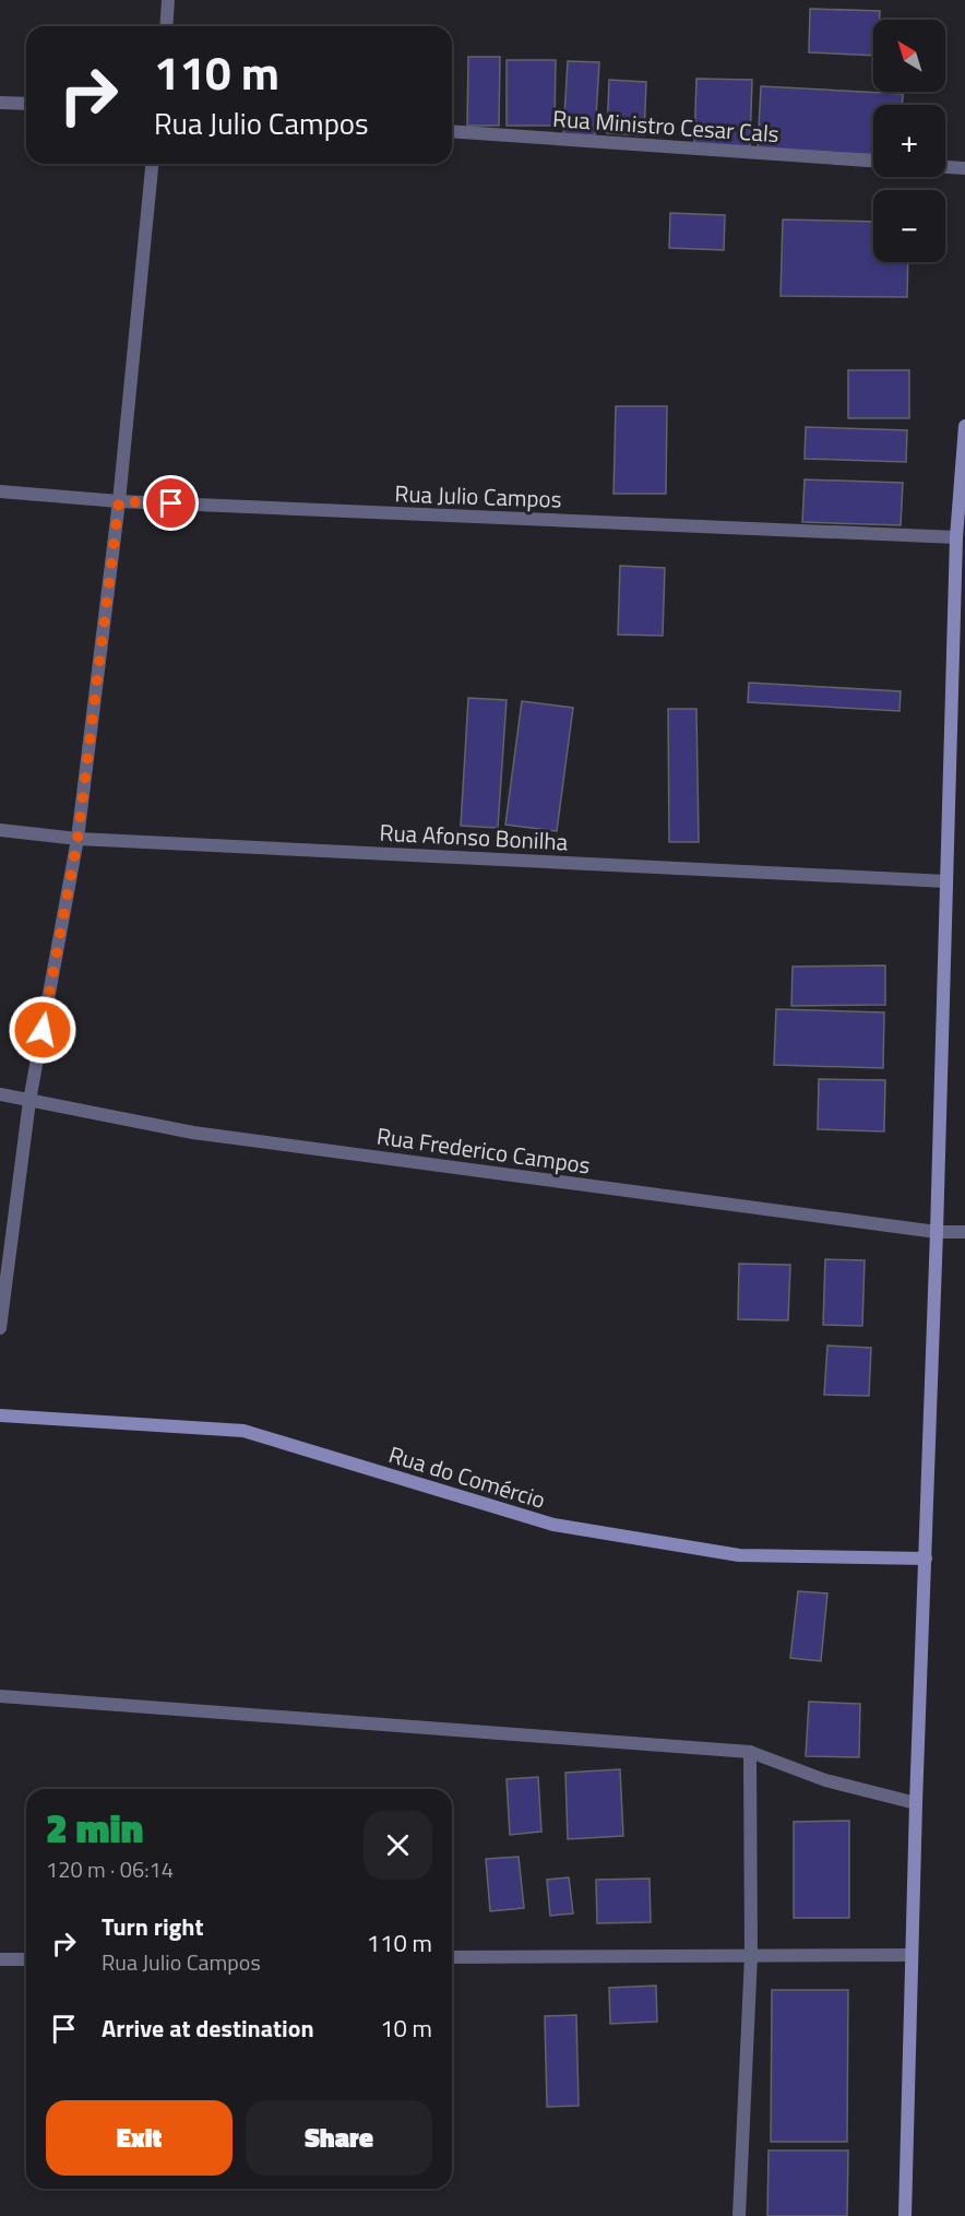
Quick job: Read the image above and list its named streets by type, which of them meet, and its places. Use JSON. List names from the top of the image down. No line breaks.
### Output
{"streets":{"street":["Rua Ministro Cesar Cals","Rua Julio Campos","Rua Afonso Bonilha","Rua Frederico Campos","Rua do Comércio"]},"north":"top left","page":{"map_buttons":["+","−"],"turn":["110 m","Rua Julio Campos"],"heading":["2 min","120 m · 06:14"],"list":[{"name":"Turn right","note":"Rua Julio Campos","value":"110 m"},{"name":"Arrive at destination","value":"10 m"}],"buttons":["Exit","Share"]}}
